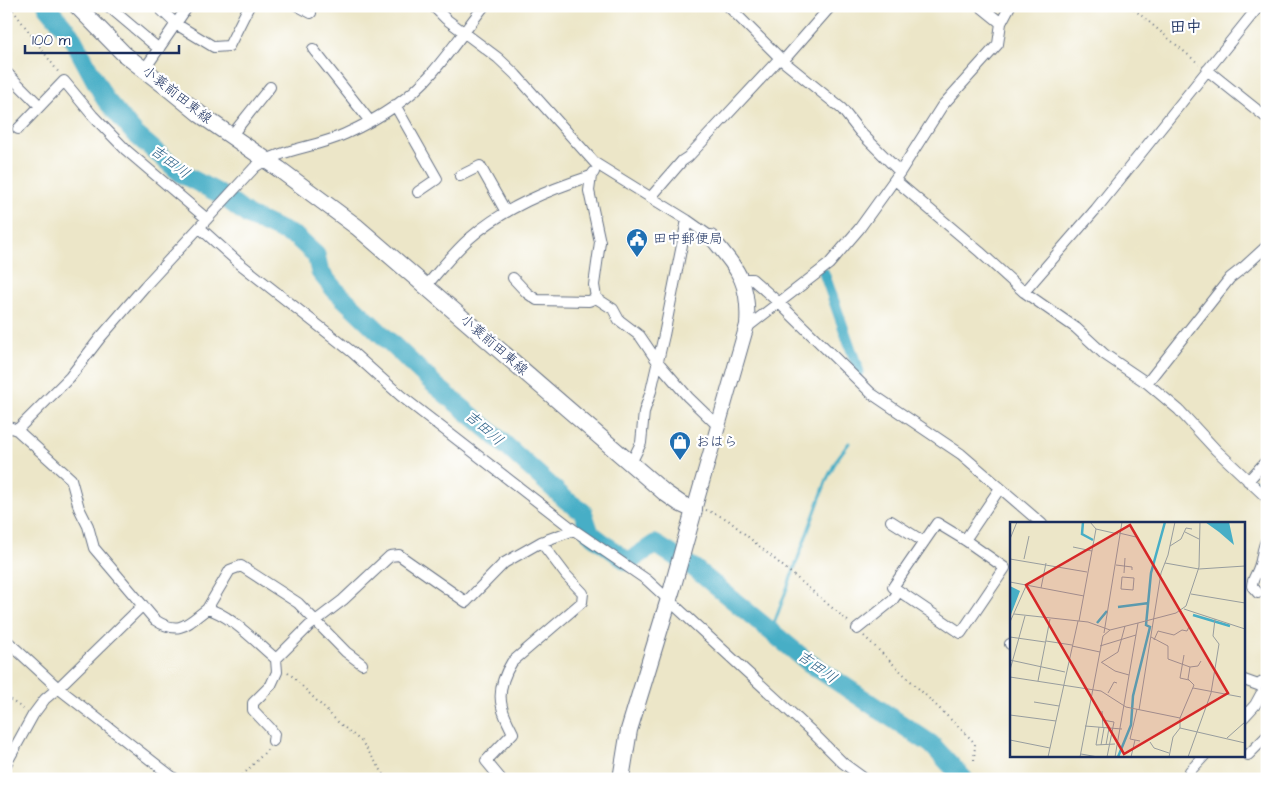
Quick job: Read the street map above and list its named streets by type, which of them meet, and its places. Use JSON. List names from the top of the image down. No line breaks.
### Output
{"streets":{"main road":["小蓑前田東線"]},"districts":["田中"],"water":["吉田川"],"places":{"public building":["田中郵便局"],"shop":["おはら"]},"scale_bar":"100 m"}
